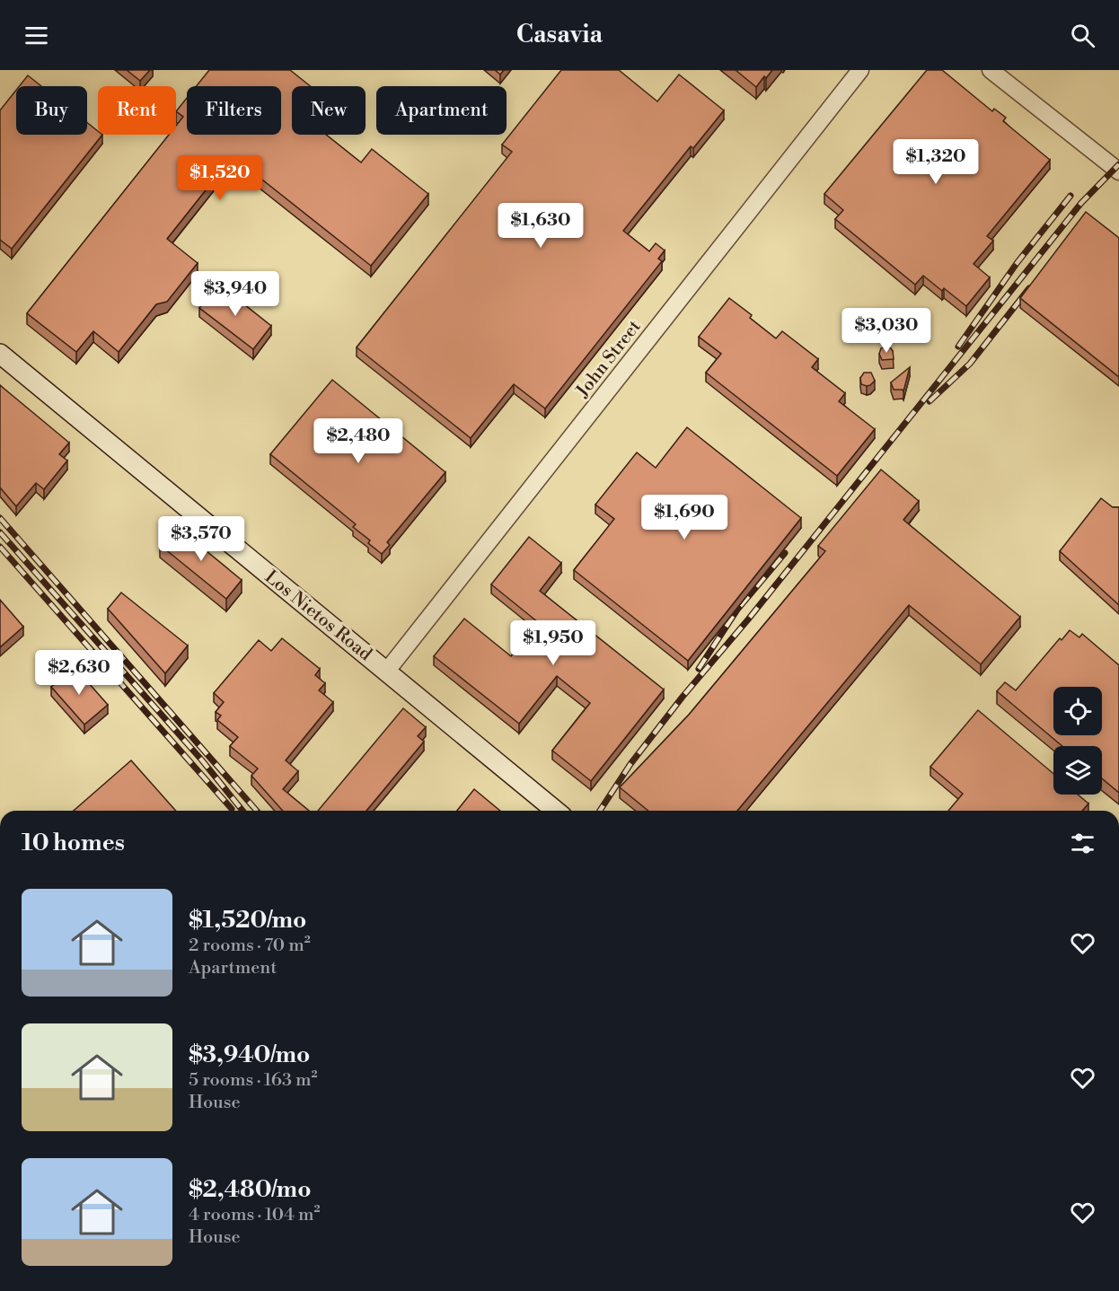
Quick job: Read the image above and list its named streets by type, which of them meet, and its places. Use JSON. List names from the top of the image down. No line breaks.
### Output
{"streets":{"main road":["Los Nietos Road"],"street":["John Street"]},"crossings":[["John Street","Los Nietos Road"]],"page":{"header":"Casavia","chip":["Buy","Rent","Filters","New","Apartment"],"price":["$1,320","$1,520","$1,630","$3,940","$3,030","$2,480","$1,690","$3,570","$1,950","$2,630"],"heading":"10 homes","list":[{"name":"$1,520/mo","note":"2 rooms · 70 m² · Apartment"},{"name":"$3,940/mo","note":"5 rooms · 163 m² · House"},{"name":"$2,480/mo","note":"4 rooms · 104 m² · House"}]}}
